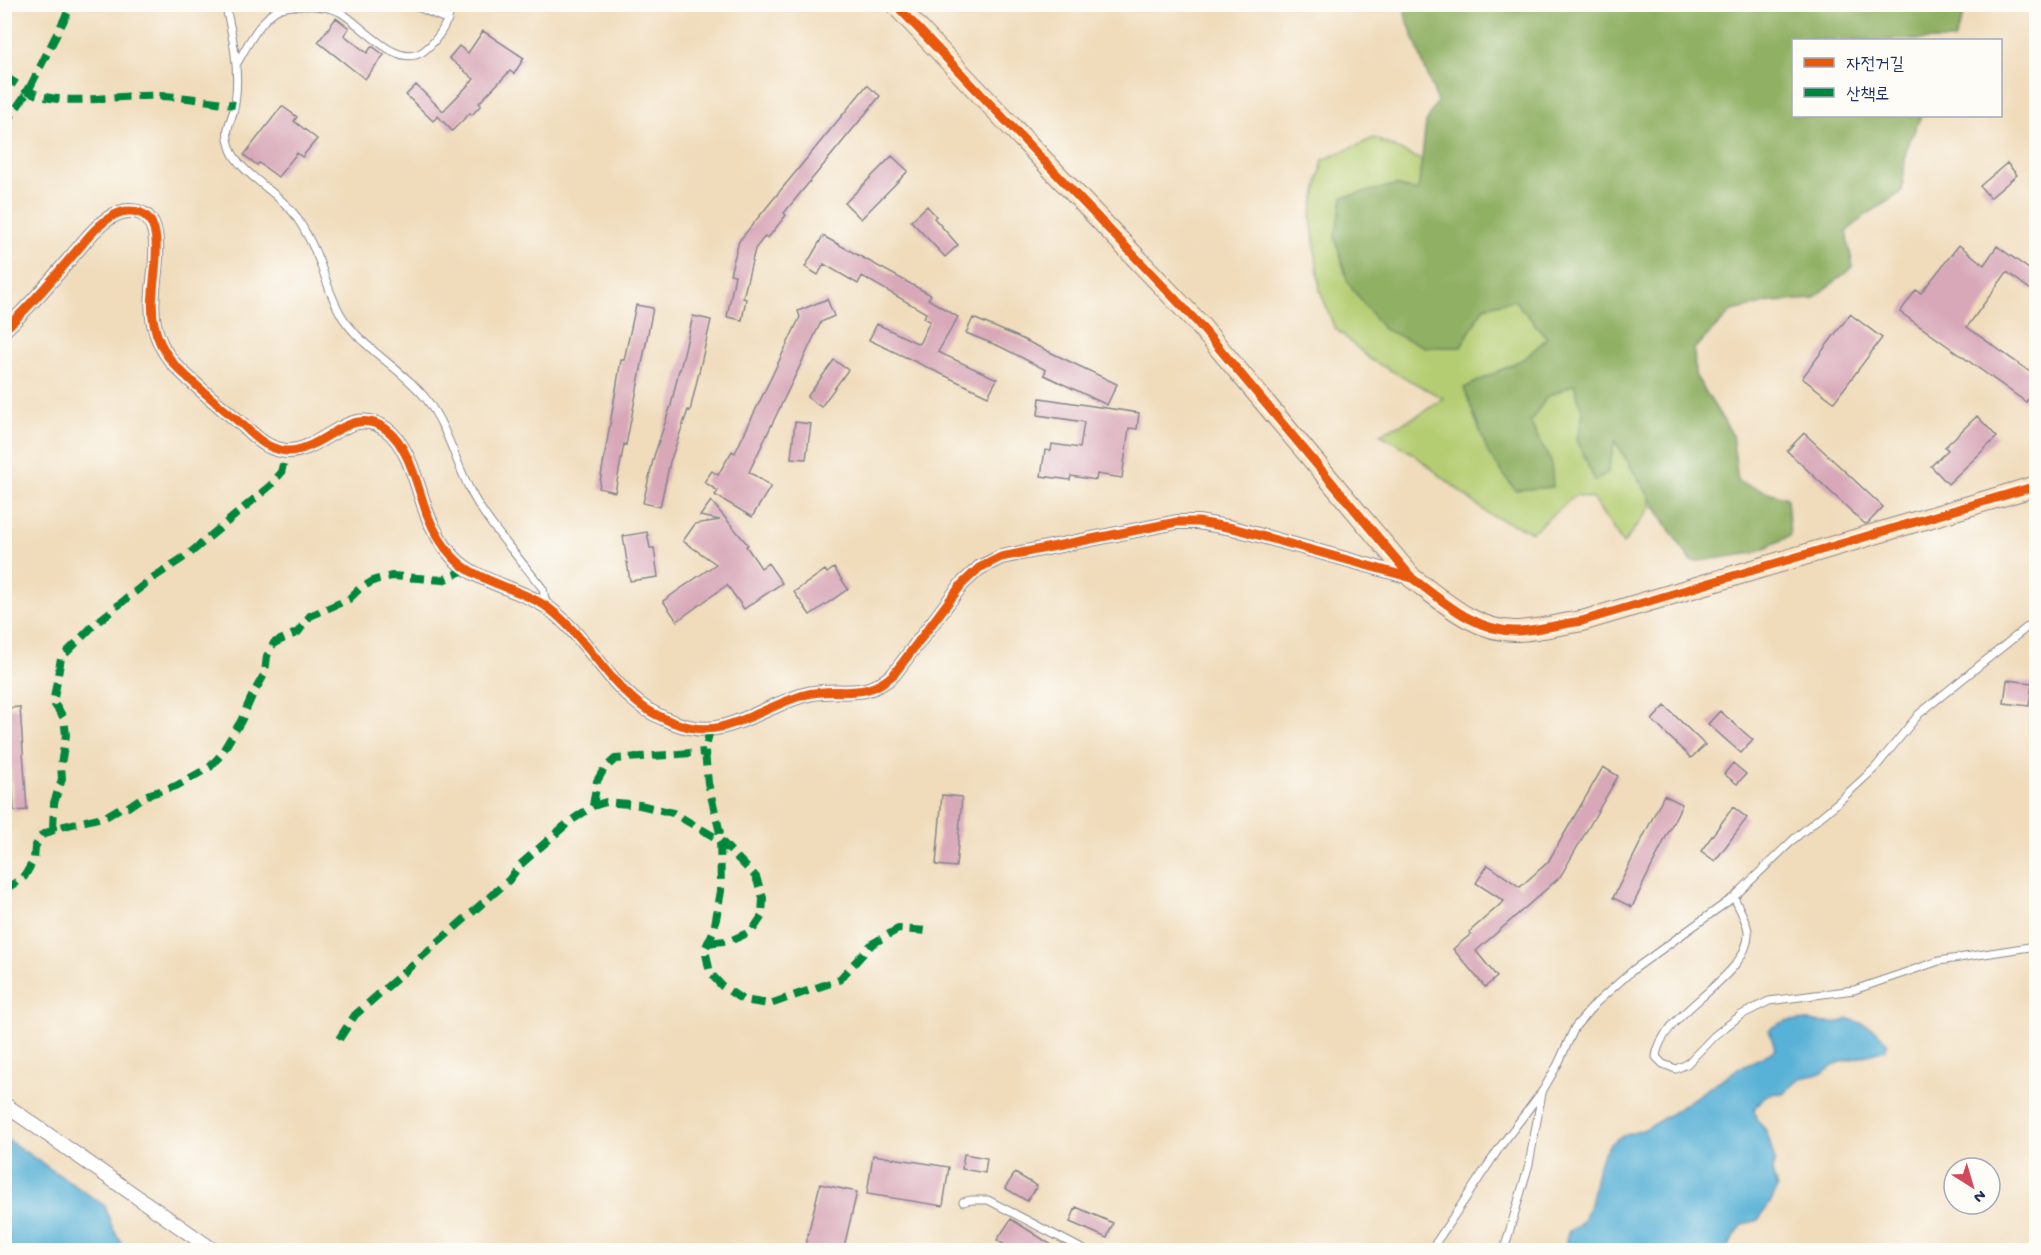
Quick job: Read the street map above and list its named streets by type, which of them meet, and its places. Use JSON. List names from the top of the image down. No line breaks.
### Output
{"legend":["자전거길","산책로"],"north":"bottom right"}
